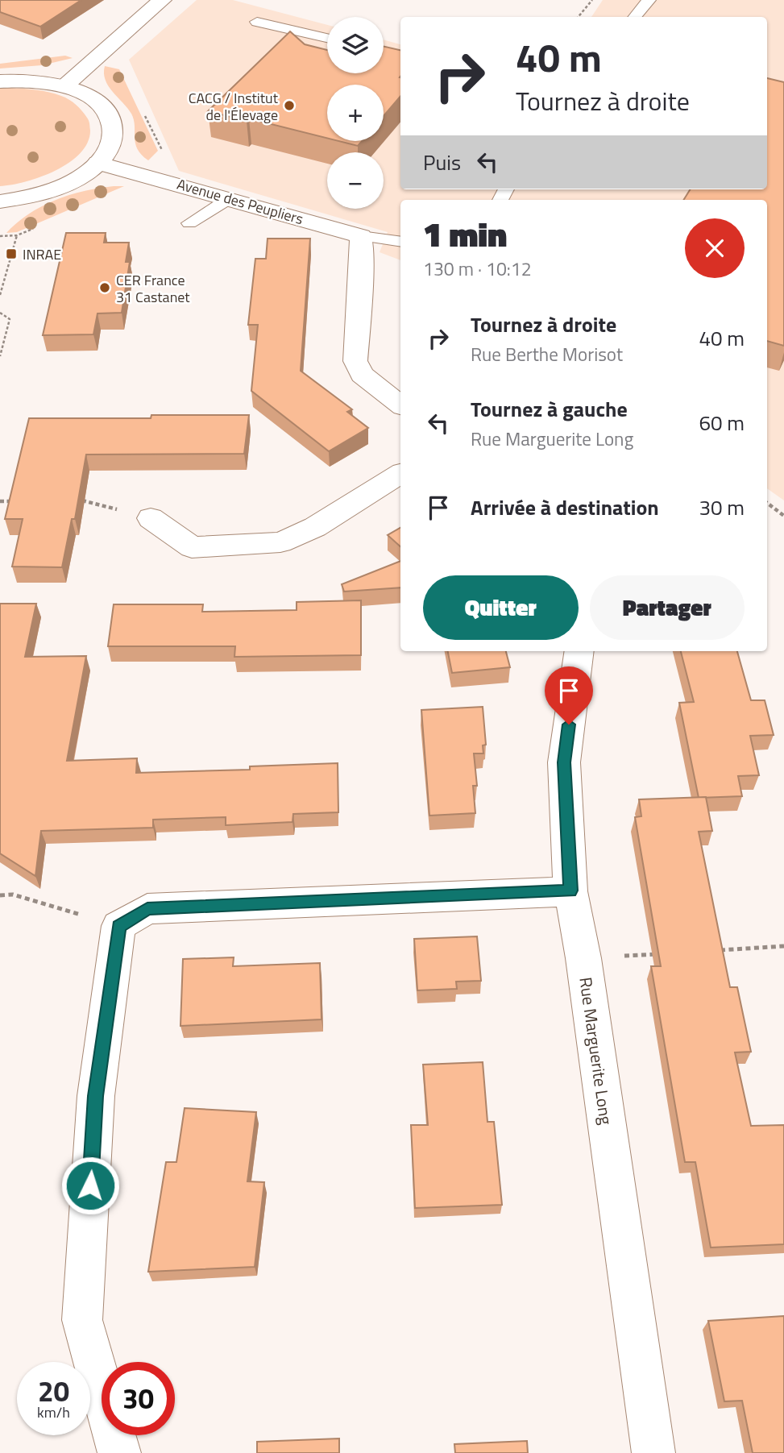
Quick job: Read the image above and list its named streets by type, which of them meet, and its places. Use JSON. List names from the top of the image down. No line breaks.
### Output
{"streets":{"street":["Avenue des Peupliers","Rue Marguerite Long"]},"places":{"other":["CACG / Institut de l'Élevage","CER France 31 Castanet"],"transit":["INRAE"]},"page":{"map_buttons":["+","−"],"turn":["40 m","Tournez à droite"],"then":"Puis","heading":["1 min","130 m · 10:12"],"list":[{"name":"Tournez à droite","note":"Rue Berthe Morisot","value":"40 m"},{"name":"Tournez à gauche","note":"Rue Marguerite Long","value":"60 m"},{"name":"Arrivée à destination","value":"30 m"}],"buttons":["Quitter","Partager"],"speed":"20 km/h","limit":"30"}}
